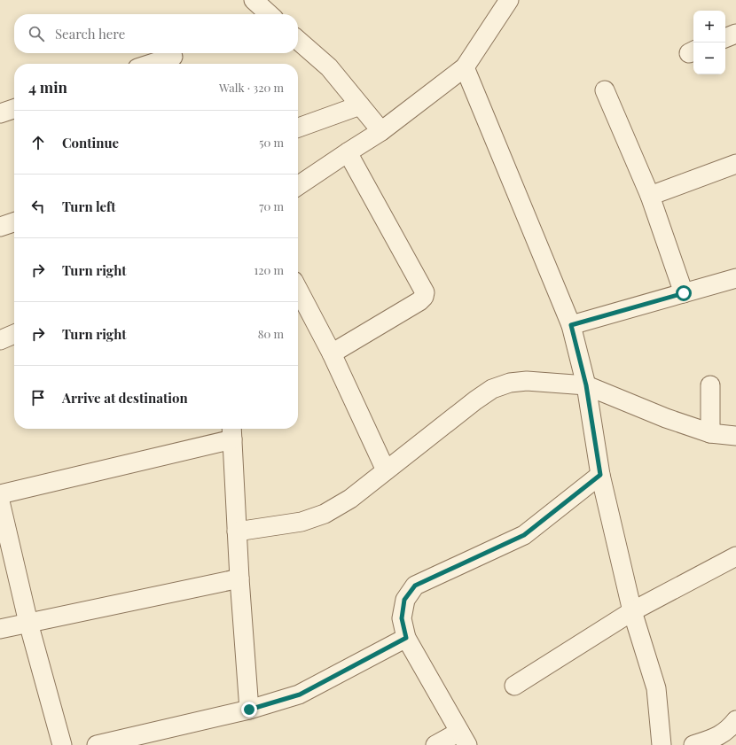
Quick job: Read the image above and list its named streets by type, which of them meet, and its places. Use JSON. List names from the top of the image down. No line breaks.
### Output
{"page":{"map_buttons":["+","−"],"search":"Search here","heading":["4 min","Walk · 320 m"],"list":[["Continue","50 m"],["Turn left","70 m"],["Turn right","120 m"],["Turn right","80 m"],"Arrive at destination"]}}
